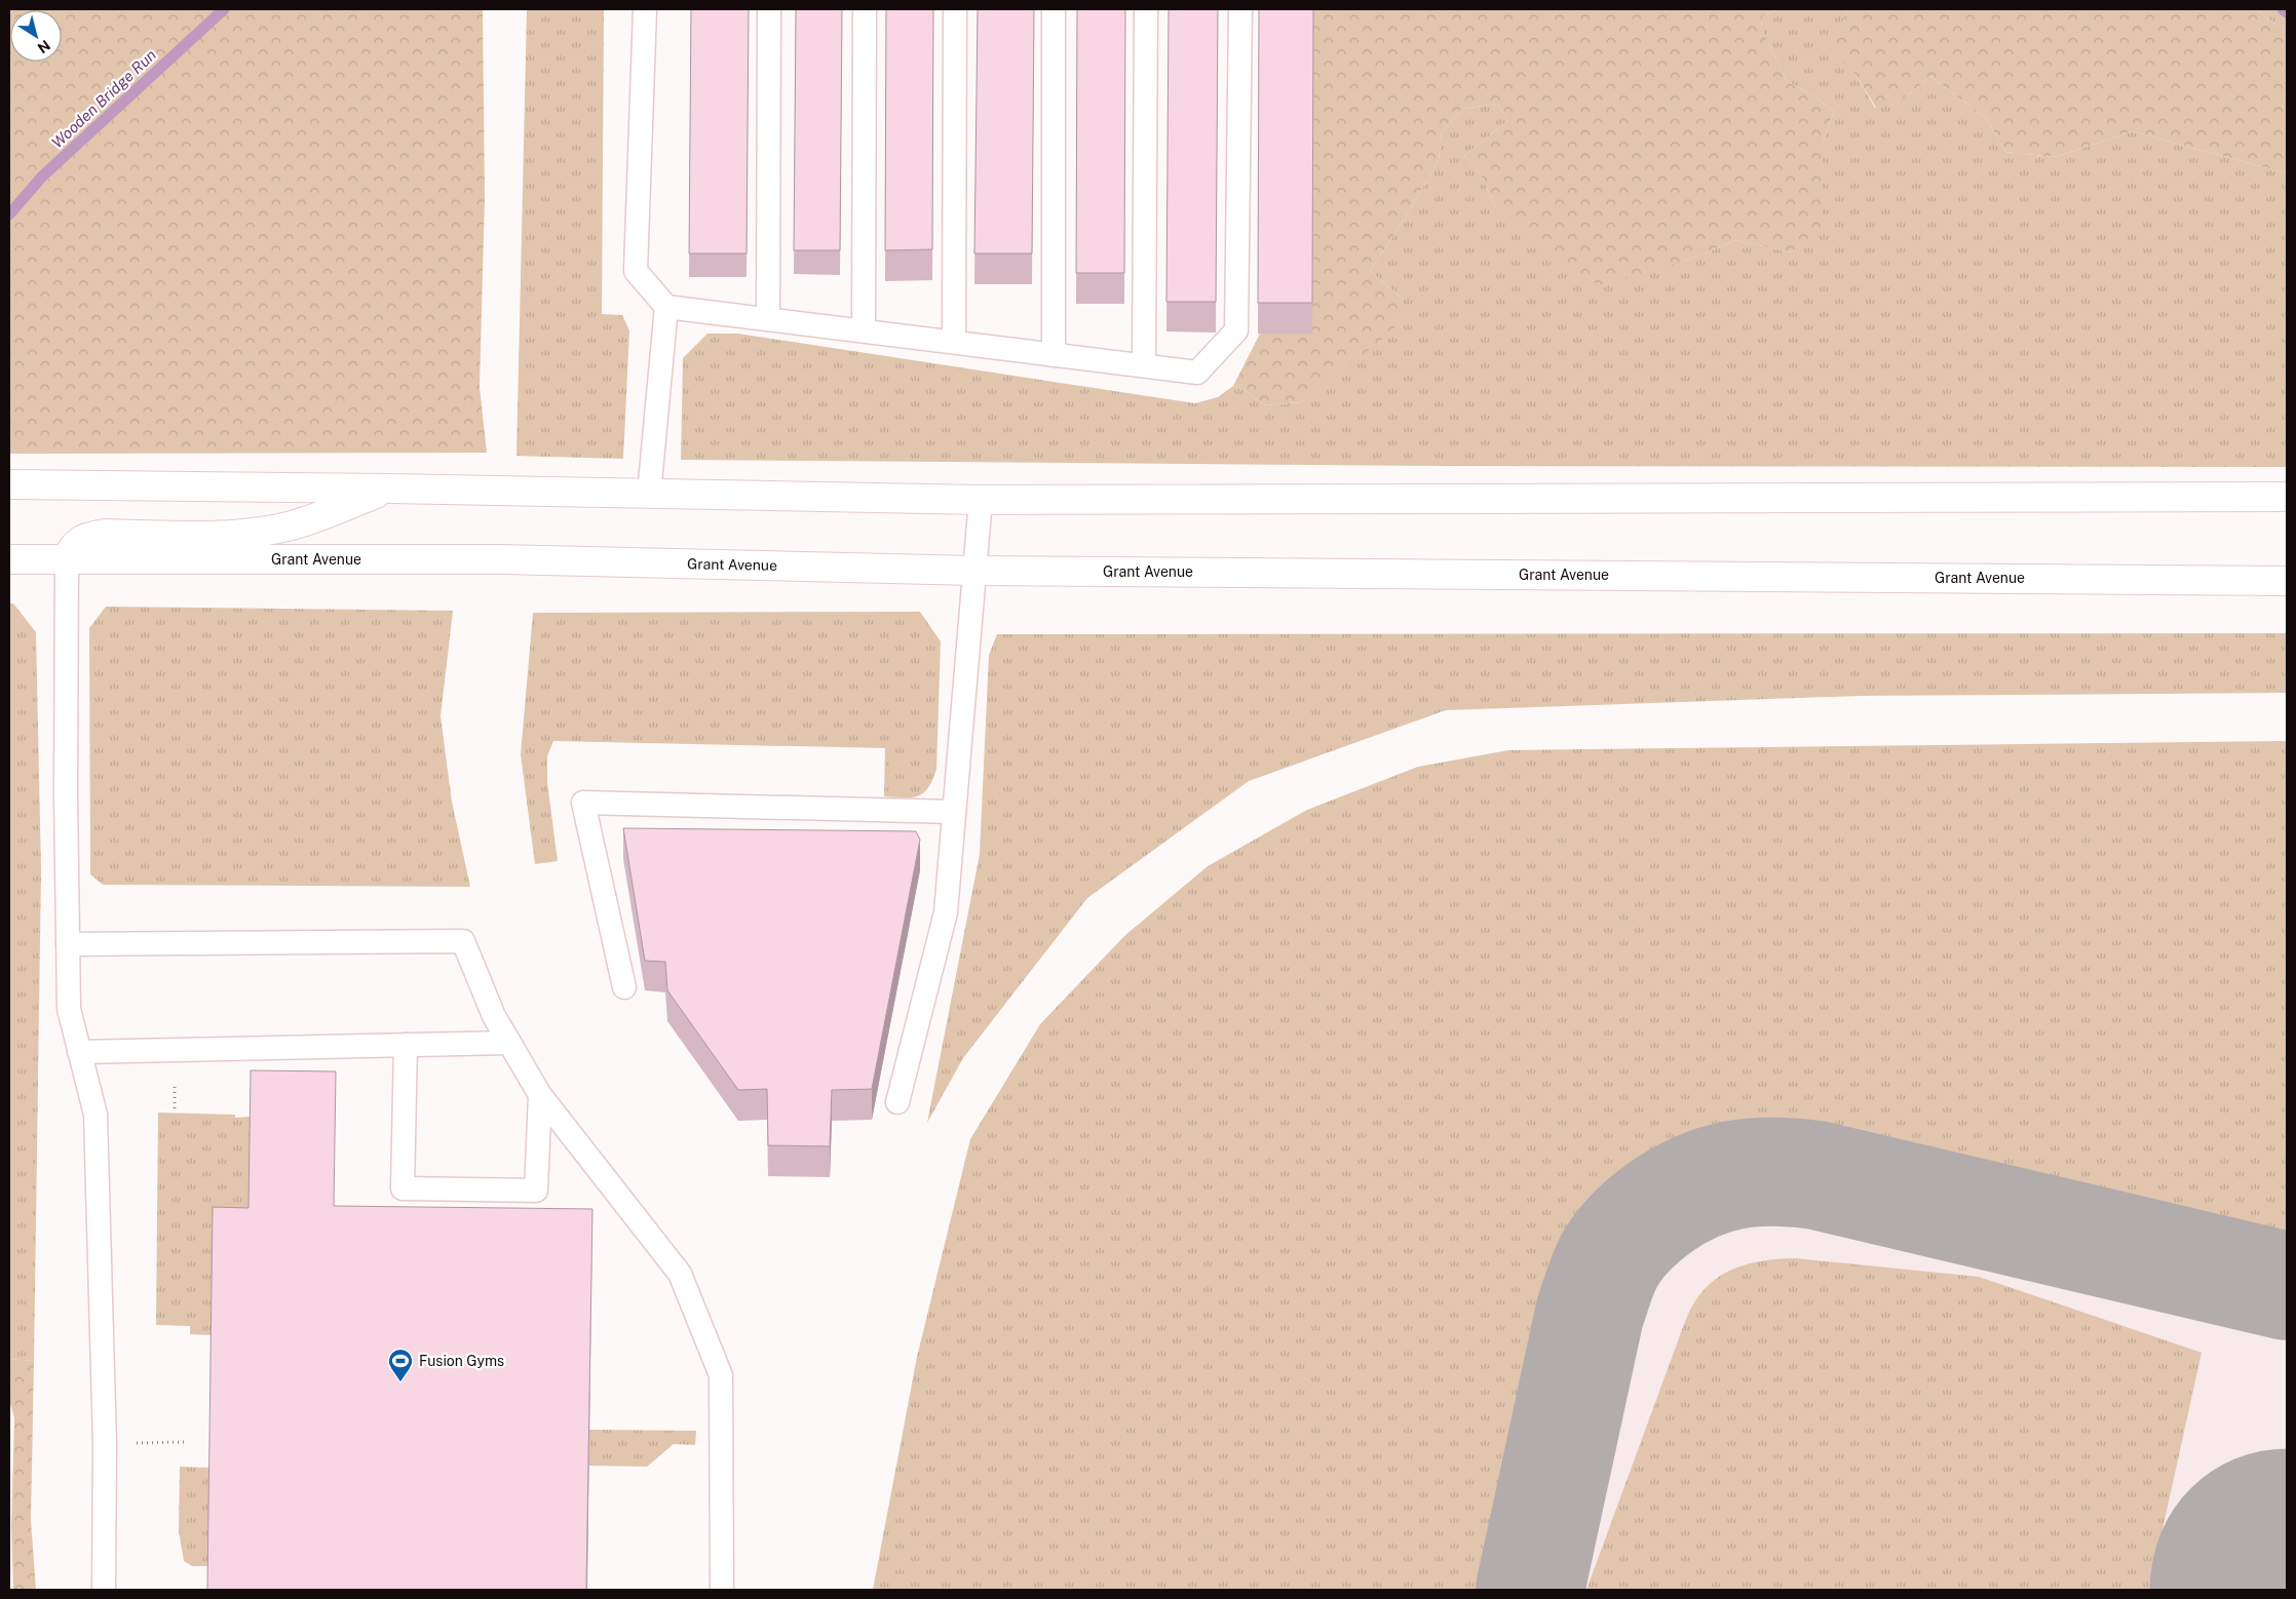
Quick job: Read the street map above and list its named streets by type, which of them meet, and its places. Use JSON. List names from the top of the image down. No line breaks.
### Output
{"streets":{"main road":["Grant Avenue"]},"water":["Wooden Bridge Run"],"places":{"sports":["Fusion Gyms"]},"north":"bottom right"}
